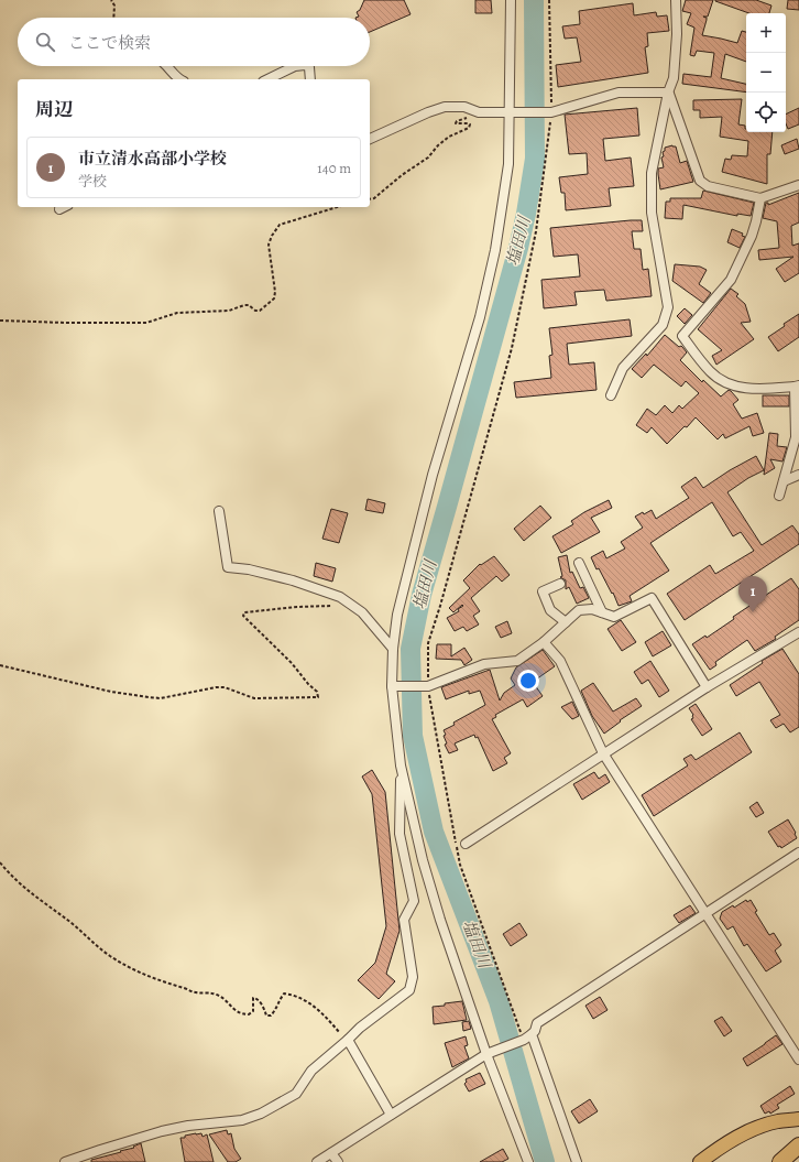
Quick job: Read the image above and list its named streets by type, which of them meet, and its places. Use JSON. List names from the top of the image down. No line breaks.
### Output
{"water":["塩田川"],"page":{"map_buttons":["+","−"],"search":"ここで検索","heading":"周辺","list":[{"mark":"1","name":"市立清水高部小学校","note":"学校","value":"140 m"}],"pins":"1"}}
